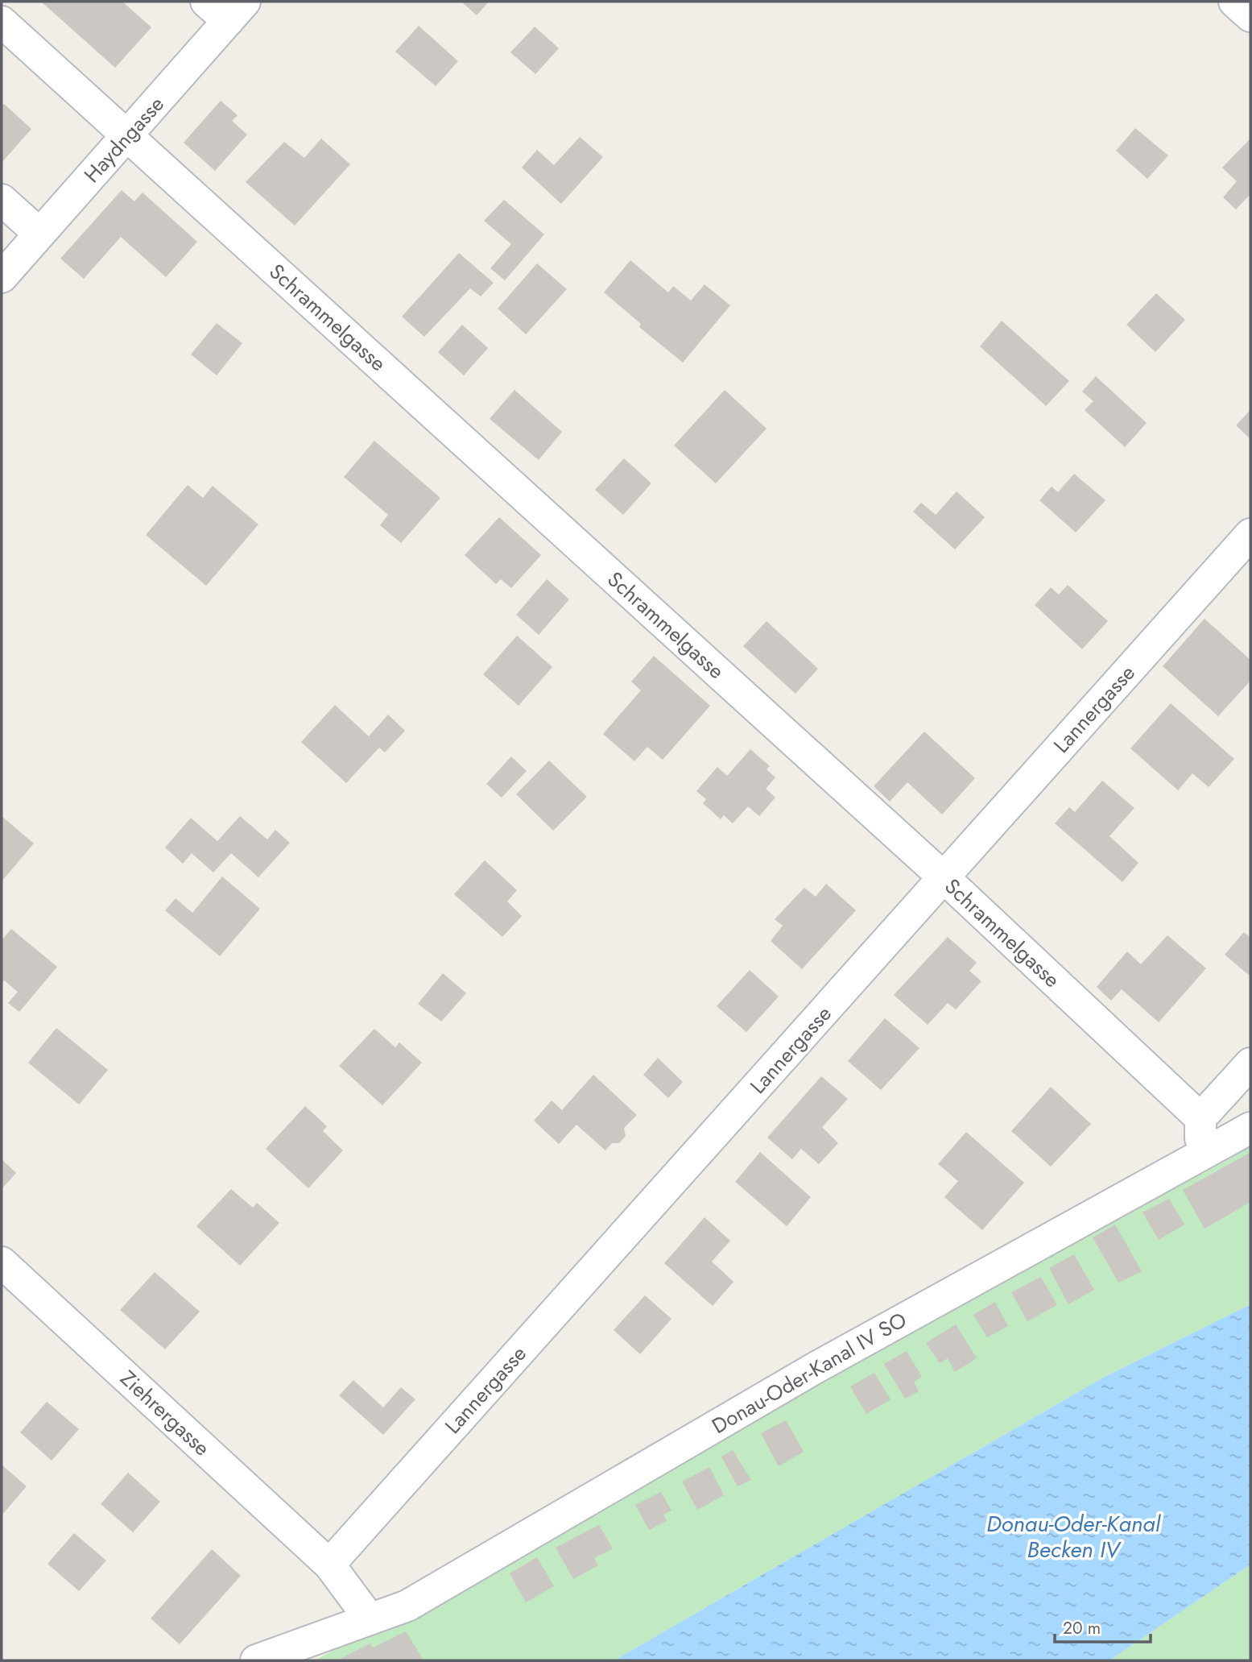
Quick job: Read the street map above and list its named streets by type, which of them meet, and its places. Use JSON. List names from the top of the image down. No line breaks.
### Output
{"streets":{"street":["Haydngasse","Schrammelgasse","Lannergasse","Donau-Oder-Kanal IV SO","Ziehrergasse"]},"crossings":[["Haydngasse","Schrammelgasse"],["Schrammelgasse","Lannergasse"],["Lannergasse","Ziehrergasse"],["Donau-Oder-Kanal IV SO","Ziehrergasse"]],"water":["Donau-Oder-Kanal Becken IV"],"scale_bar":"20 m"}
